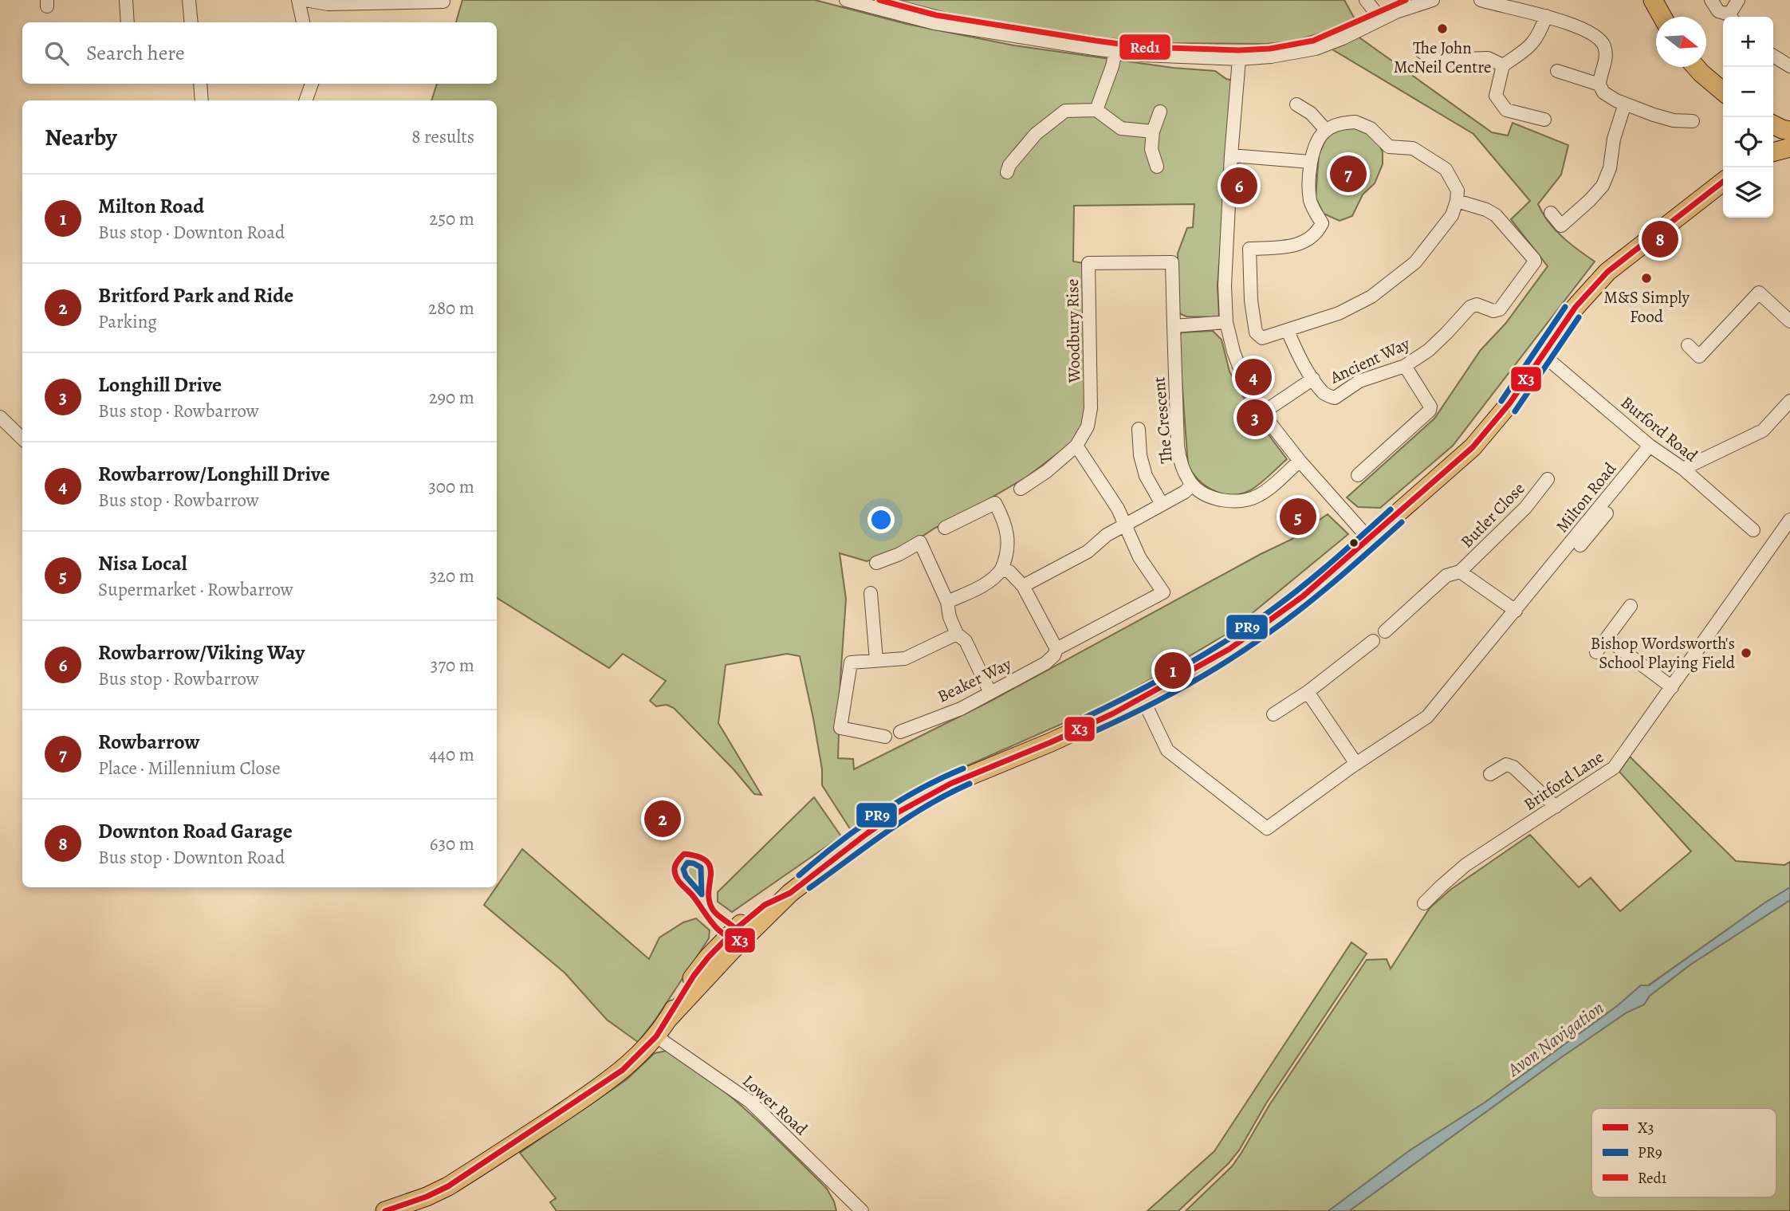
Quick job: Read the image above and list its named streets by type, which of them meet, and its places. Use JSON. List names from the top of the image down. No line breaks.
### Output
{"streets":{"street":["Woodbury Rise","Ancient Way","The Crescent","Burford Road","Milton Road","Butler Close","Beaker Way","Britford Lane","Lower Road"]},"crossings":[["Woodbury Rise","The Crescent"],["Burford Road","Milton Road"],["Milton Road","Butler Close"]],"water":["Avon Navigation"],"places":["The John McNeil Centre","M&S Simply Food","Bishop Wordsworth's School Playing Field"],"lines":["transit line Red1","transit line X3","transit line PR9"],"legend":["X3","PR9","Red1"],"north":"right","page":{"map_buttons":["+","−"],"search":"Search here","heading":["Nearby","8 results"],"pins":["7","6","8","4","3","5","1","2"],"list":[{"mark":"1","name":"Milton Road","note":"Bus stop · Downton Road","value":"250 m"},{"mark":"2","name":"Britford Park and Ride","note":"Parking","value":"280 m"},{"mark":"3","name":"Longhill Drive","note":"Bus stop · Rowbarrow","value":"290 m"},{"mark":"4","name":"Rowbarrow/Longhill Drive","note":"Bus stop · Rowbarrow","value":"300 m"},{"mark":"5","name":"Nisa Local","note":"Supermarket · Rowbarrow","value":"320 m"},{"mark":"6","name":"Rowbarrow/Viking Way","note":"Bus stop · Rowbarrow","value":"370 m"},{"mark":"7","name":"Rowbarrow","note":"Place · Millennium Close","value":"440 m"},{"mark":"8","name":"Downton Road Garage","note":"Bus stop · Downton Road","value":"630 m"}]}}
